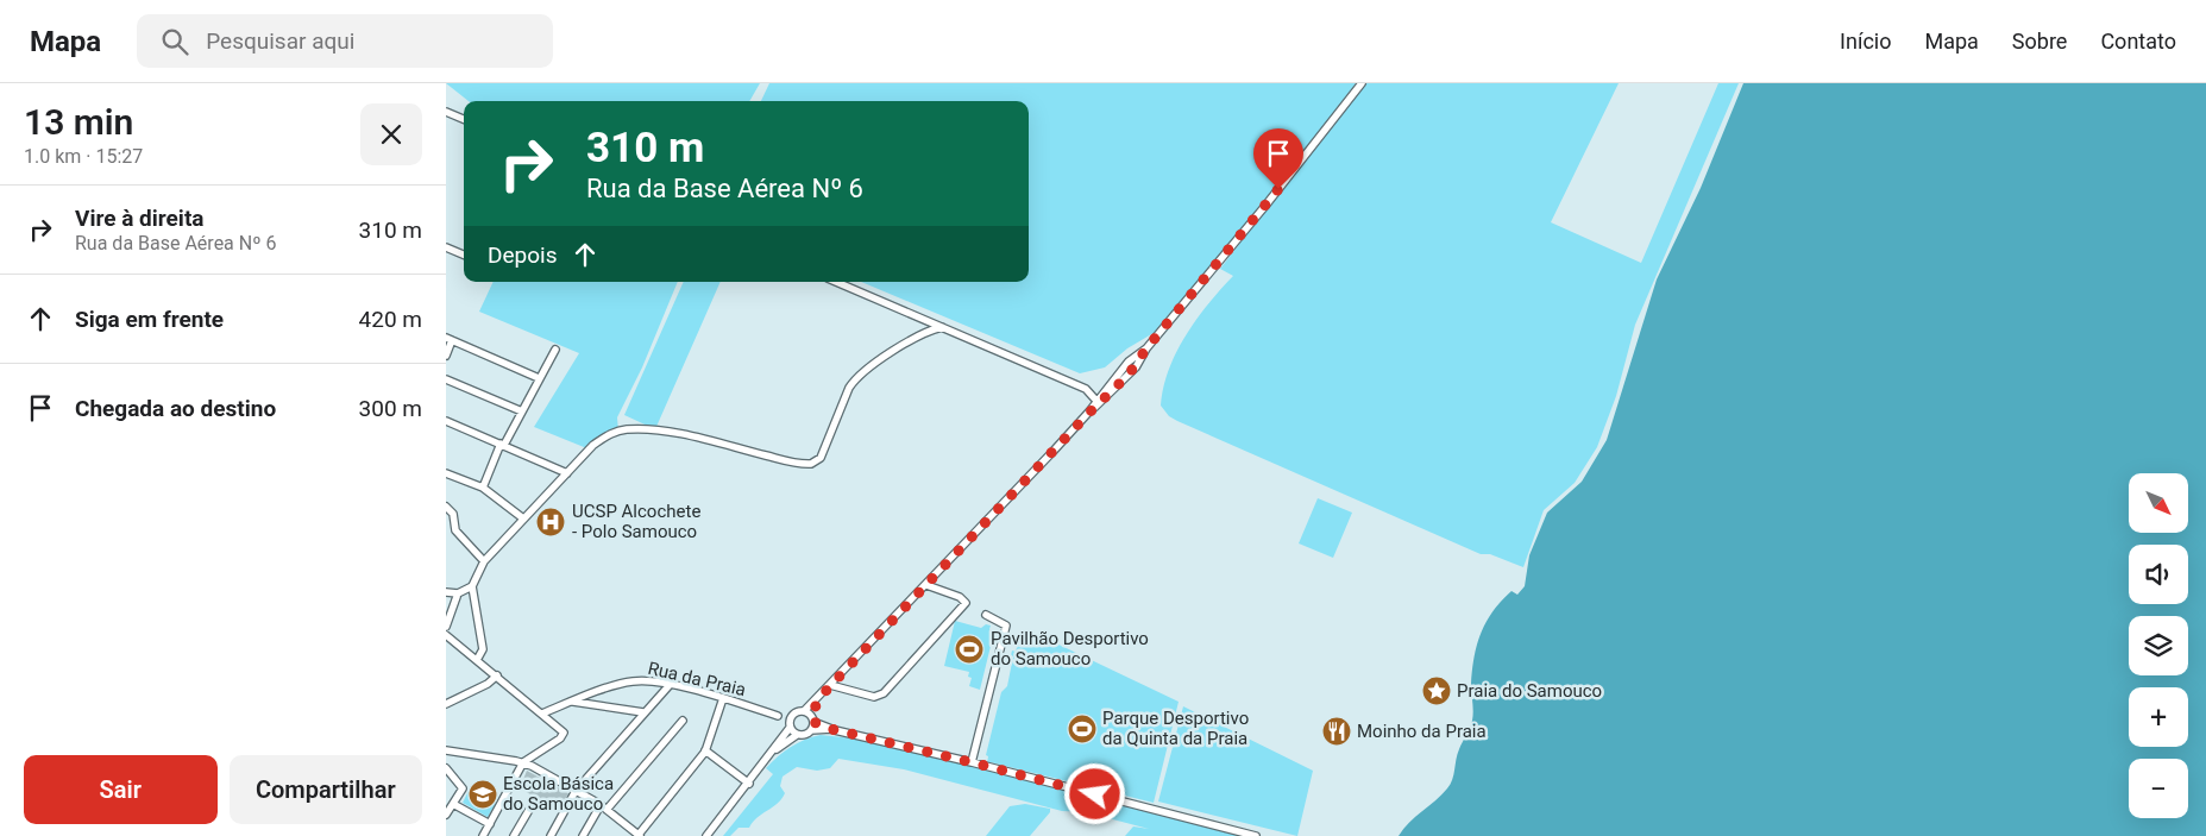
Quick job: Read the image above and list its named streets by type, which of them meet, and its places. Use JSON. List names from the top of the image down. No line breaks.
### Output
{"streets":{"street":["Rua da Praia"]},"places":{"hospital":["UCSP Alcochete - Polo Samouco"],"sports":["Pavilhão Desportivo do Samouco","Parque Desportivo da Quinta da Praia"],"place":["Praia do Samouco"],"restaurant":["Moinho da Praia"],"school or university":["Escola Básica do Samouco"]},"north":"bottom right","page":{"header":"Mapa","search":"Pesquisar aqui","nav":["Início","Mapa","Sobre","Contato"],"heading":["13 min","1.0 km · 15:27"],"turn":["310 m","Rua da Base Aérea Nº 6"],"list":[{"name":"Vire à direita","note":"Rua da Base Aérea Nº 6","value":"310 m"},{"name":"Siga em frente","value":"420 m"},{"name":"Chegada ao destino","value":"300 m"}],"then":"Depois","map_buttons":["+","−"],"buttons":["Sair","Compartilhar"]}}
